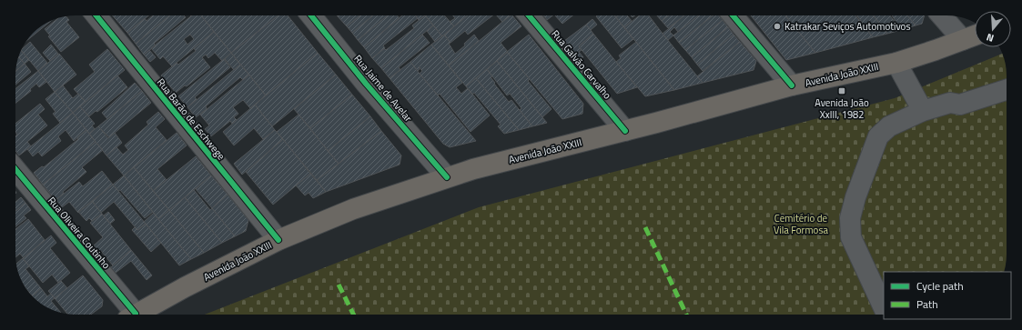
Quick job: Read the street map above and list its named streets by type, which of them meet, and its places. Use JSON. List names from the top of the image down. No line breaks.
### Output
{"streets":{"main road":["Avenida João XXIII"],"street":["Rua Galvão Carvalho","Rua Jaime de Avelar","Rua Barão de Eschwege","Rua Oliveira Coutinho"]},"crossings":[["Rua Galvão Carvalho","Avenida João XXIII"],["Avenida João XXIII","Rua Jaime de Avelar"],["Avenida João XXIII","Rua Barão de Eschwege"]],"parks":["Cemitério de Vila Formosa"],"places":{"other":["Katrakar Seviços Automotivos"],"transit":["Avenida João XxIII, 1982"]},"legend":["Cycle path","Path"],"north":"bottom"}
